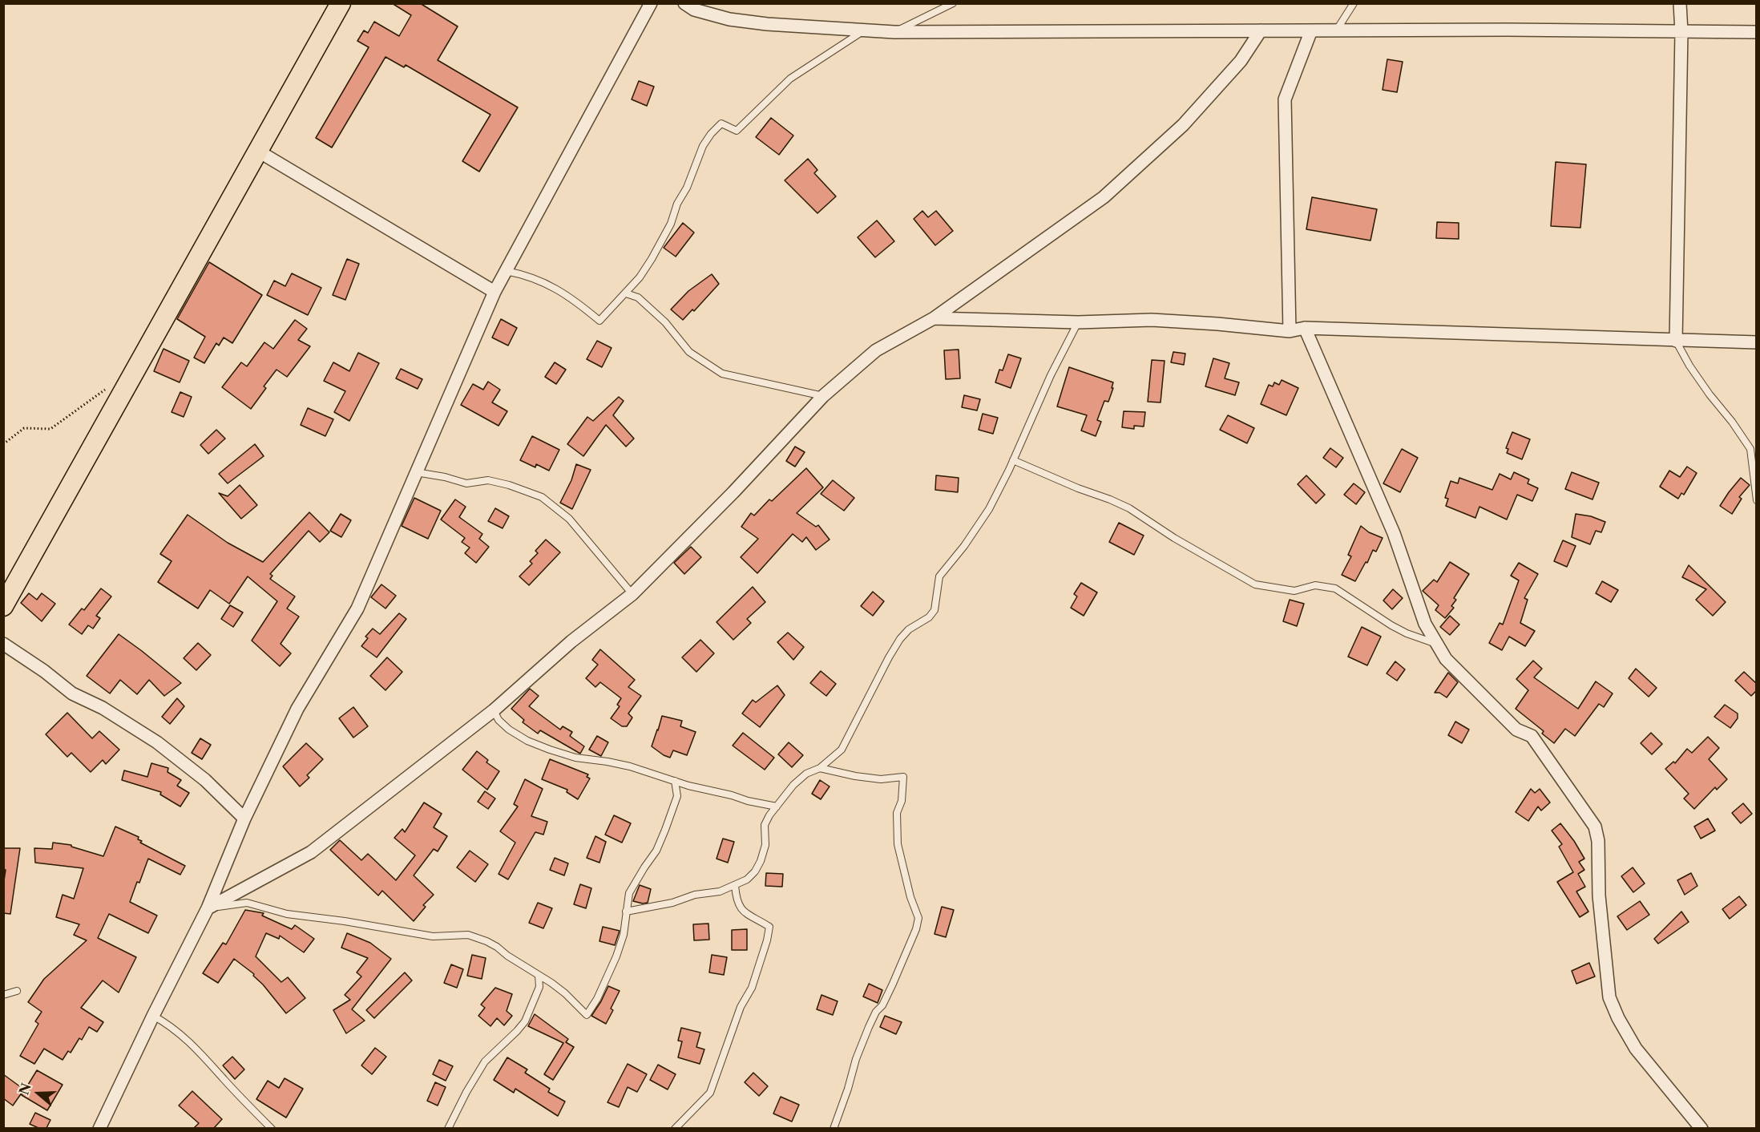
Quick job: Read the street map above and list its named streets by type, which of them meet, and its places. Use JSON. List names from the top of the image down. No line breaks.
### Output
{"north":"left"}
